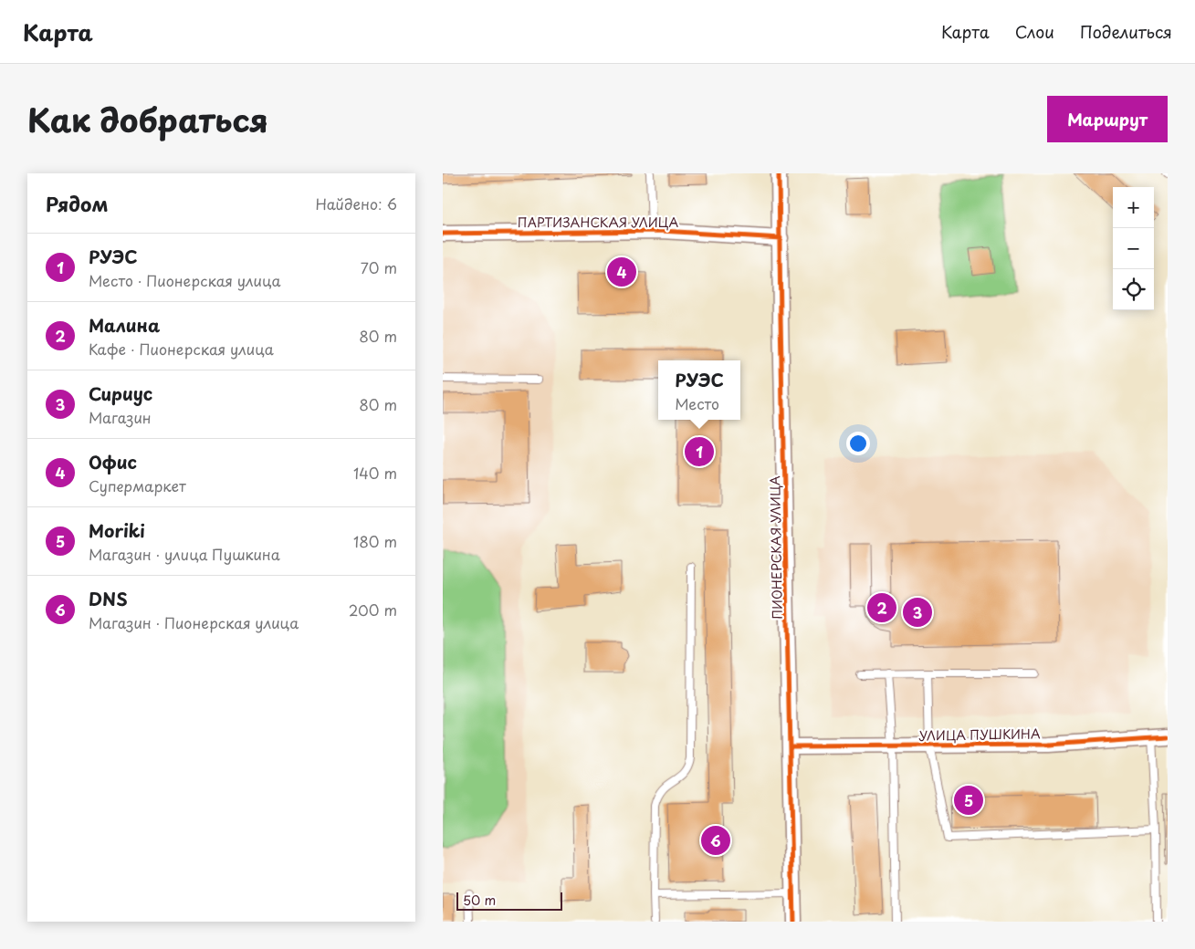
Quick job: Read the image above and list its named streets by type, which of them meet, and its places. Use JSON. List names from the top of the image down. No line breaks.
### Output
{"streets":{"street":["ПАРТИЗАНСКАЯ УЛИЦА","ПИОНЕРСКАЯ УЛИЦА","УЛИЦА ПУШКИНА"]},"crossings":[["ПАРТИЗАНСКАЯ УЛИЦА","ПИОНЕРСКАЯ УЛИЦА"],["ПИОНЕРСКАЯ УЛИЦА","УЛИЦА ПУШКИНА"]],"scale_bar":"50 m","page":{"header":"Карта","nav":["Карта","Слои","Поделиться"],"title":"Как добраться","buttons":"Маршрут","heading":["Рядом","Найдено: 6"],"map_buttons":["+","−"],"list":[{"mark":"1","name":"РУЭС","note":"Место · Пионерская улица","value":"70 m"},{"mark":"2","name":"Малина","note":"Кафе · Пионерская улица","value":"80 m"},{"mark":"3","name":"Сириус","note":"Магазин","value":"80 m"},{"mark":"4","name":"Офис","note":"Супермаркет","value":"140 m"},{"mark":"5","name":"Moriki","note":"Магазин · улица Пушкина","value":"180 m"},{"mark":"6","name":"DNS","note":"Магазин · Пионерская улица","value":"200 m"}],"pins":["4","1","2","3","5","6"],"popup":["РУЭС","Место"],"scale":"50 m"}}
